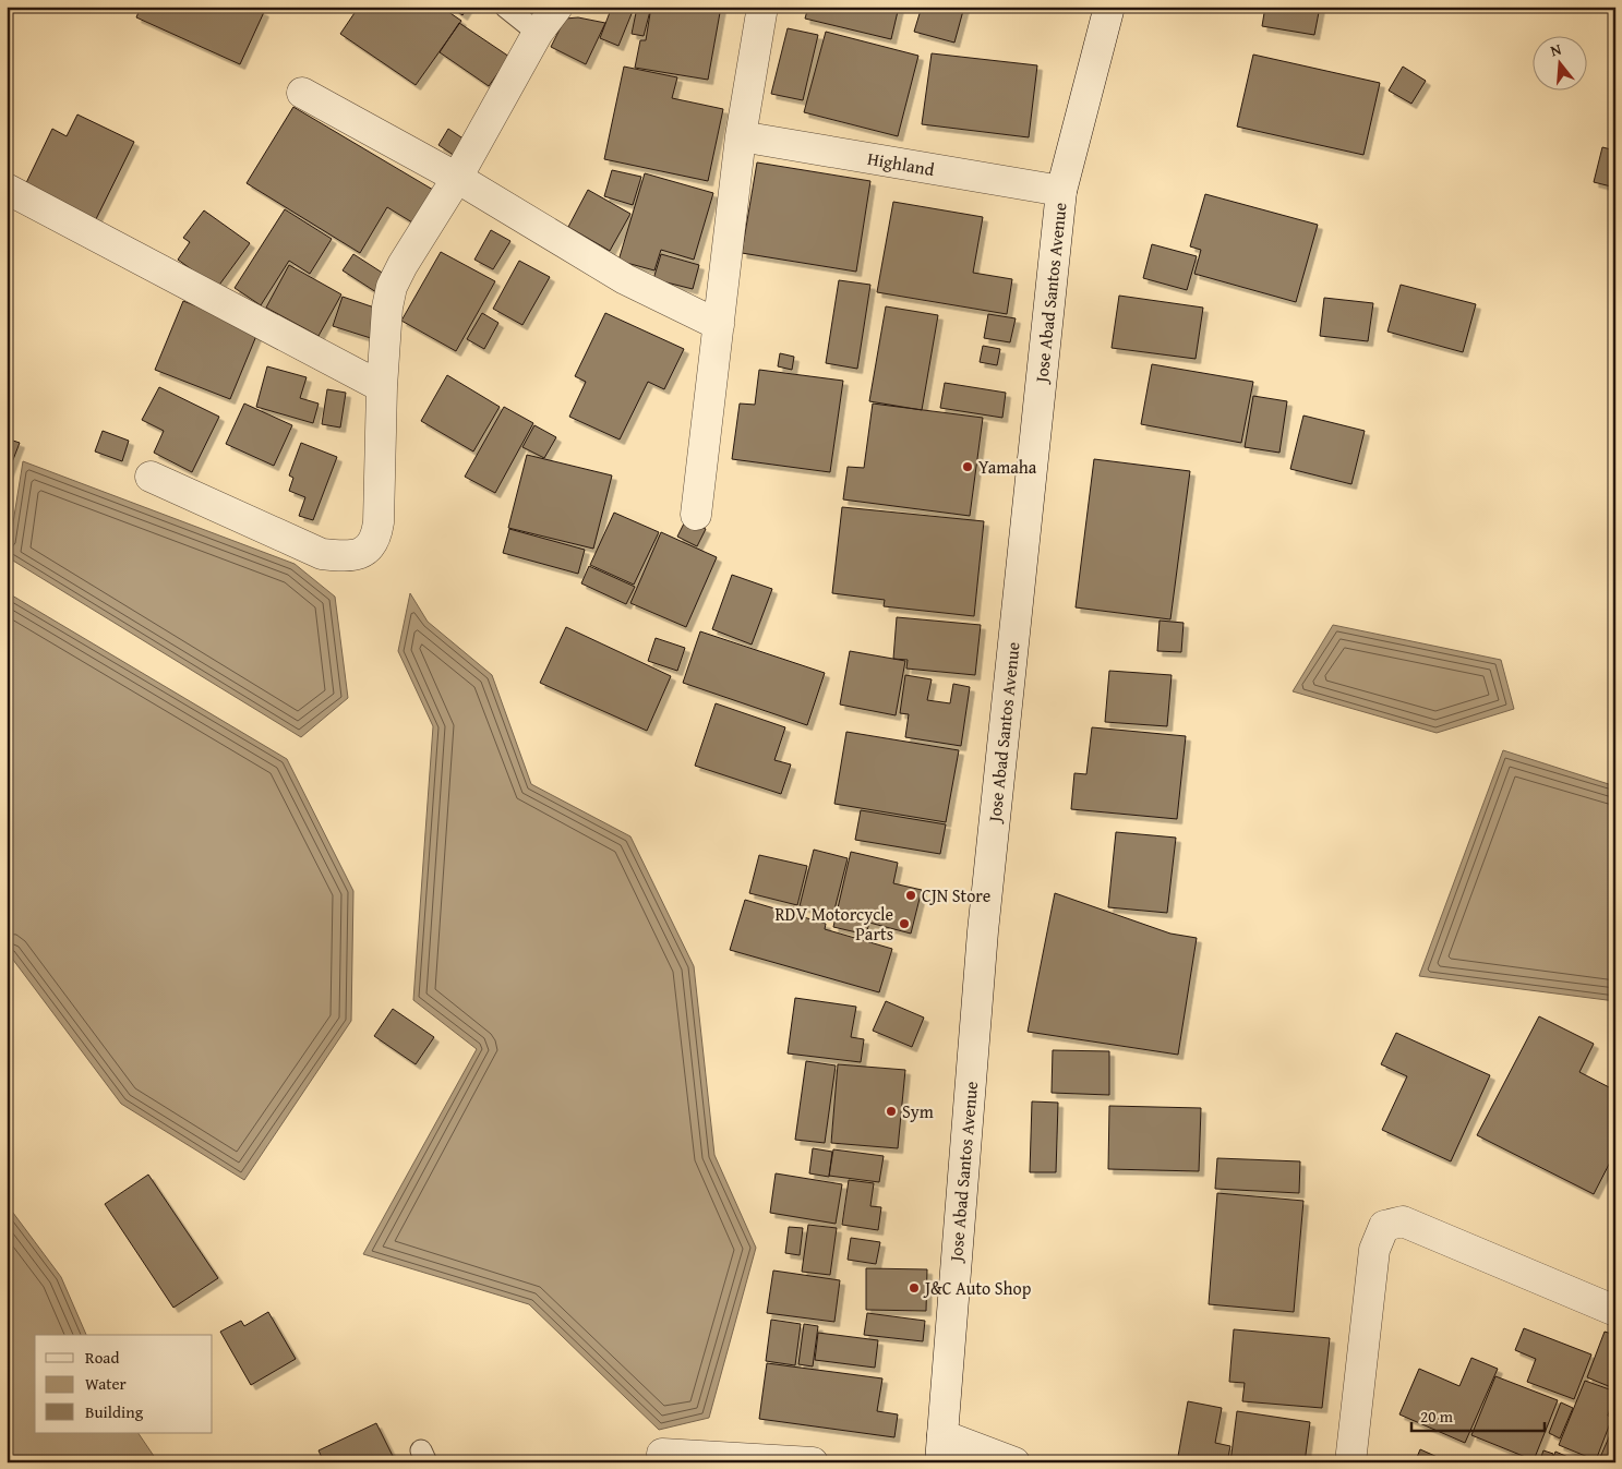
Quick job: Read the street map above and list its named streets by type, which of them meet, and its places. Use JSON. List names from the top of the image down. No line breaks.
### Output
{"streets":{"street":["Highland","Jose Abad Santos Avenue"]},"crossings":[["Highland","Jose Abad Santos Avenue"]],"places":["Yamaha","CJN Store","RDV Motorcycle Parts","Sym","J&C Auto Shop"],"legend":["Road","Water","Building"],"scale_bar":"20 m","north":"top"}
